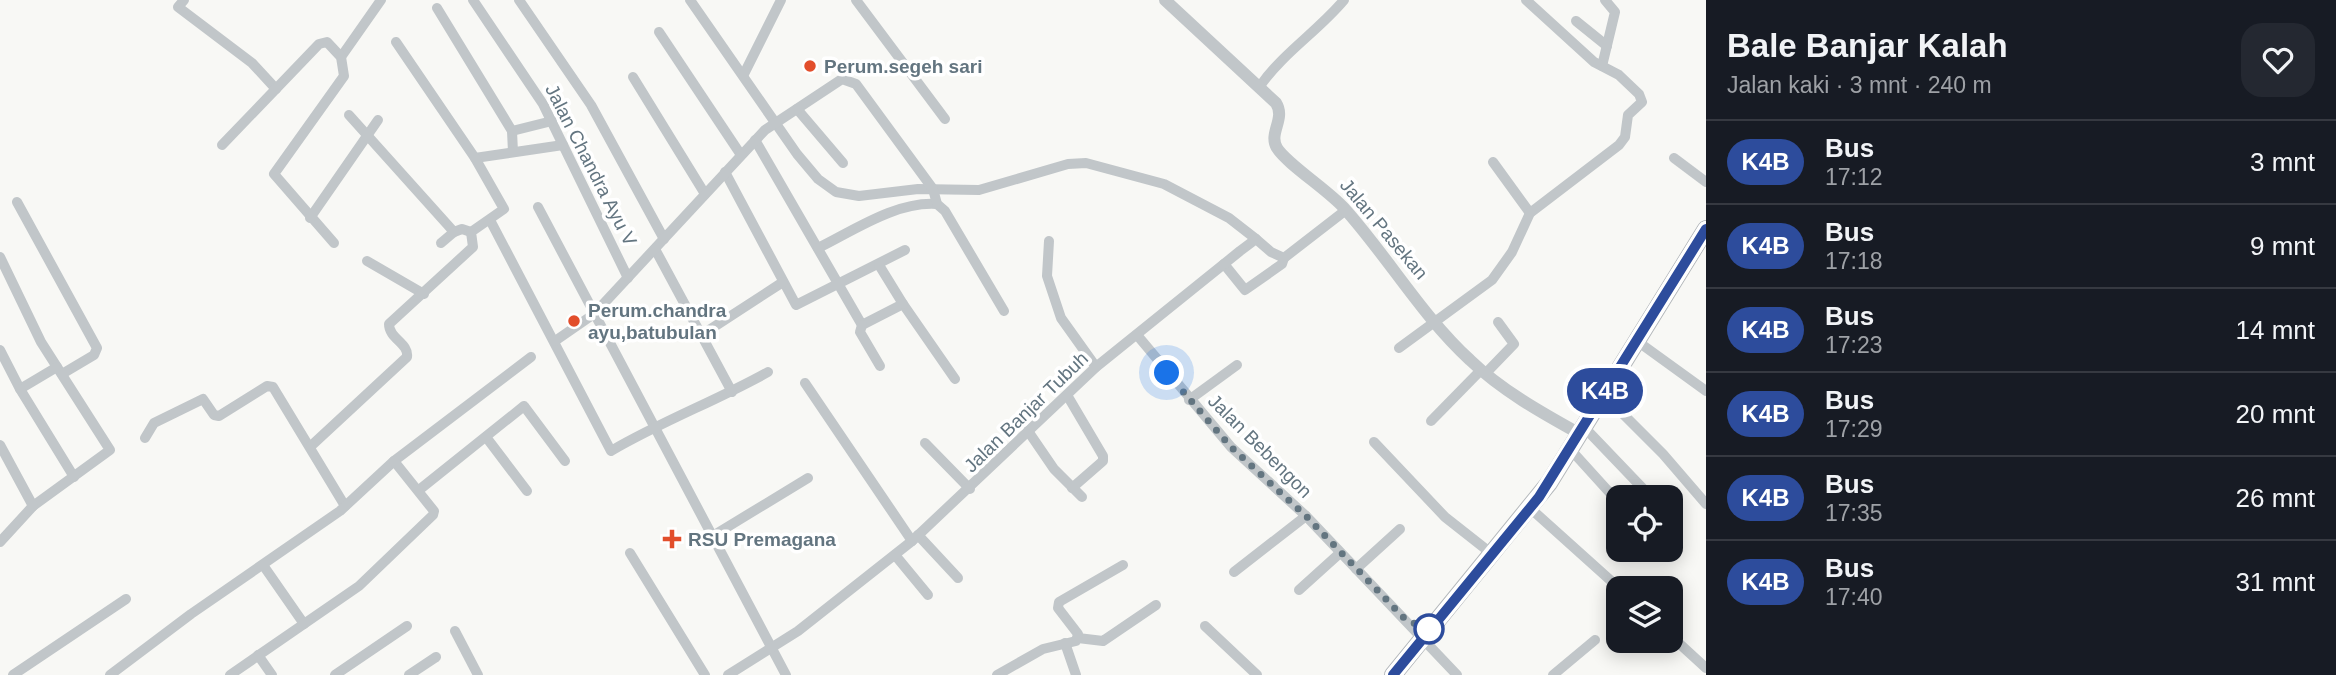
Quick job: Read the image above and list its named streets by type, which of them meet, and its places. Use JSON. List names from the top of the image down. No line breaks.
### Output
{"streets":{"street":["Jalan Chandra Ayu V","Jalan Pasekan","Jalan Banjar Tubuh","Jalan Bebengon"]},"crossings":[["Jalan Banjar Tubuh","Jalan Bebengon"]],"places":{"other":["Perum.segeh sari","Perum.chandra ayu,batubulan"],"health":["RSU Premagana"]},"lines":["bus line K4B"],"page":{"on_map":"K4B","heading":["Bale Banjar Kalah","Jalan kaki · 3 mnt · 240 m"],"list":[{"mark":"K4B","name":"Bus","note":"17:12","value":"3 mnt"},{"mark":"K4B","name":"Bus","note":"17:18","value":"9 mnt"},{"mark":"K4B","name":"Bus","note":"17:23","value":"14 mnt"},{"mark":"K4B","name":"Bus","note":"17:29","value":"20 mnt"},{"mark":"K4B","name":"Bus","note":"17:35","value":"26 mnt"},{"mark":"K4B","name":"Bus","note":"17:40","value":"31 mnt"}]}}
